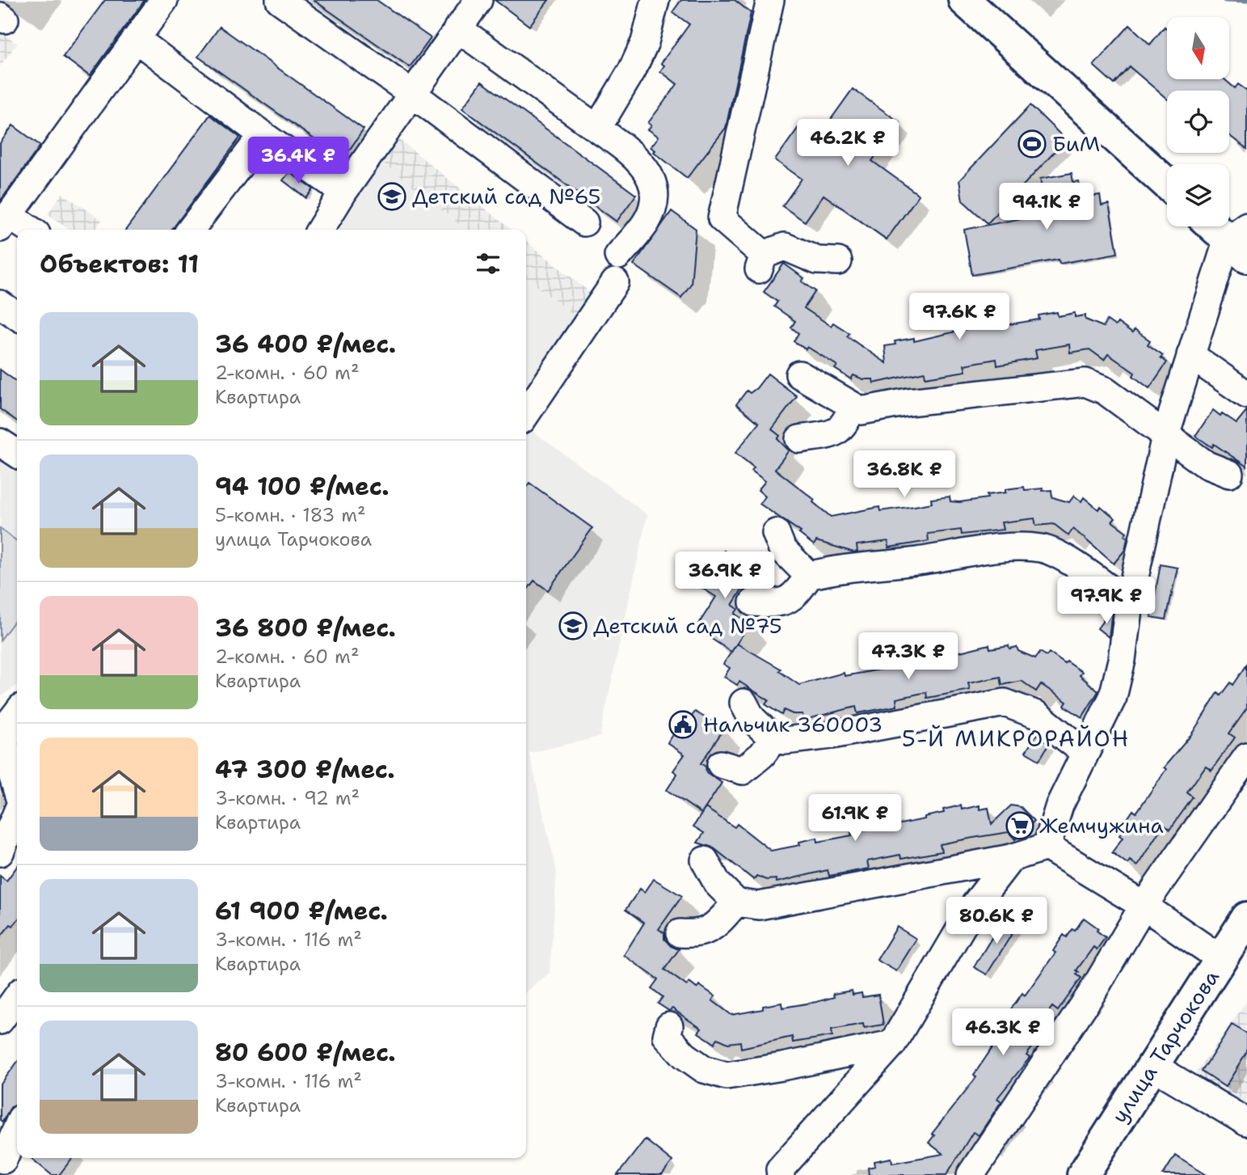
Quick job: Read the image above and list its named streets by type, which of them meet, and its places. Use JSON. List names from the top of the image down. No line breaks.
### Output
{"streets":{"main road":["улица Тарчокова"]},"districts":["5-Й МИКРОРАЙОН"],"places":{"sports":["БиМ"],"school or university":["Детский сад №65","Детский сад №75"],"public building":["Нальчик 360003"],"supermarket":["Жемчужина"]},"north":"bottom","page":{"price":["46.2K ₽","36.4K ₽","94.1K ₽","97.6K ₽","36.8K ₽","36.9K ₽","97.9K ₽","47.3K ₽","61.9K ₽","80.6K ₽","46.3K ₽"],"heading":"Объектов: 11","list":[{"name":"36 400 ₽/мес.","note":"2-комн. · 60 m² · Квартира"},{"name":"94 100 ₽/мес.","note":"5-комн. · 183 m² · улица Тарчокова"},{"name":"36 800 ₽/мес.","note":"2-комн. · 60 m² · Квартира"},{"name":"47 300 ₽/мес.","note":"3-комн. · 92 m² · Квартира"},{"name":"61 900 ₽/мес.","note":"3-комн. · 116 m² · Квартира"},{"name":"80 600 ₽/мес.","note":"3-комн. · 116 m² · Квартира"}]}}
